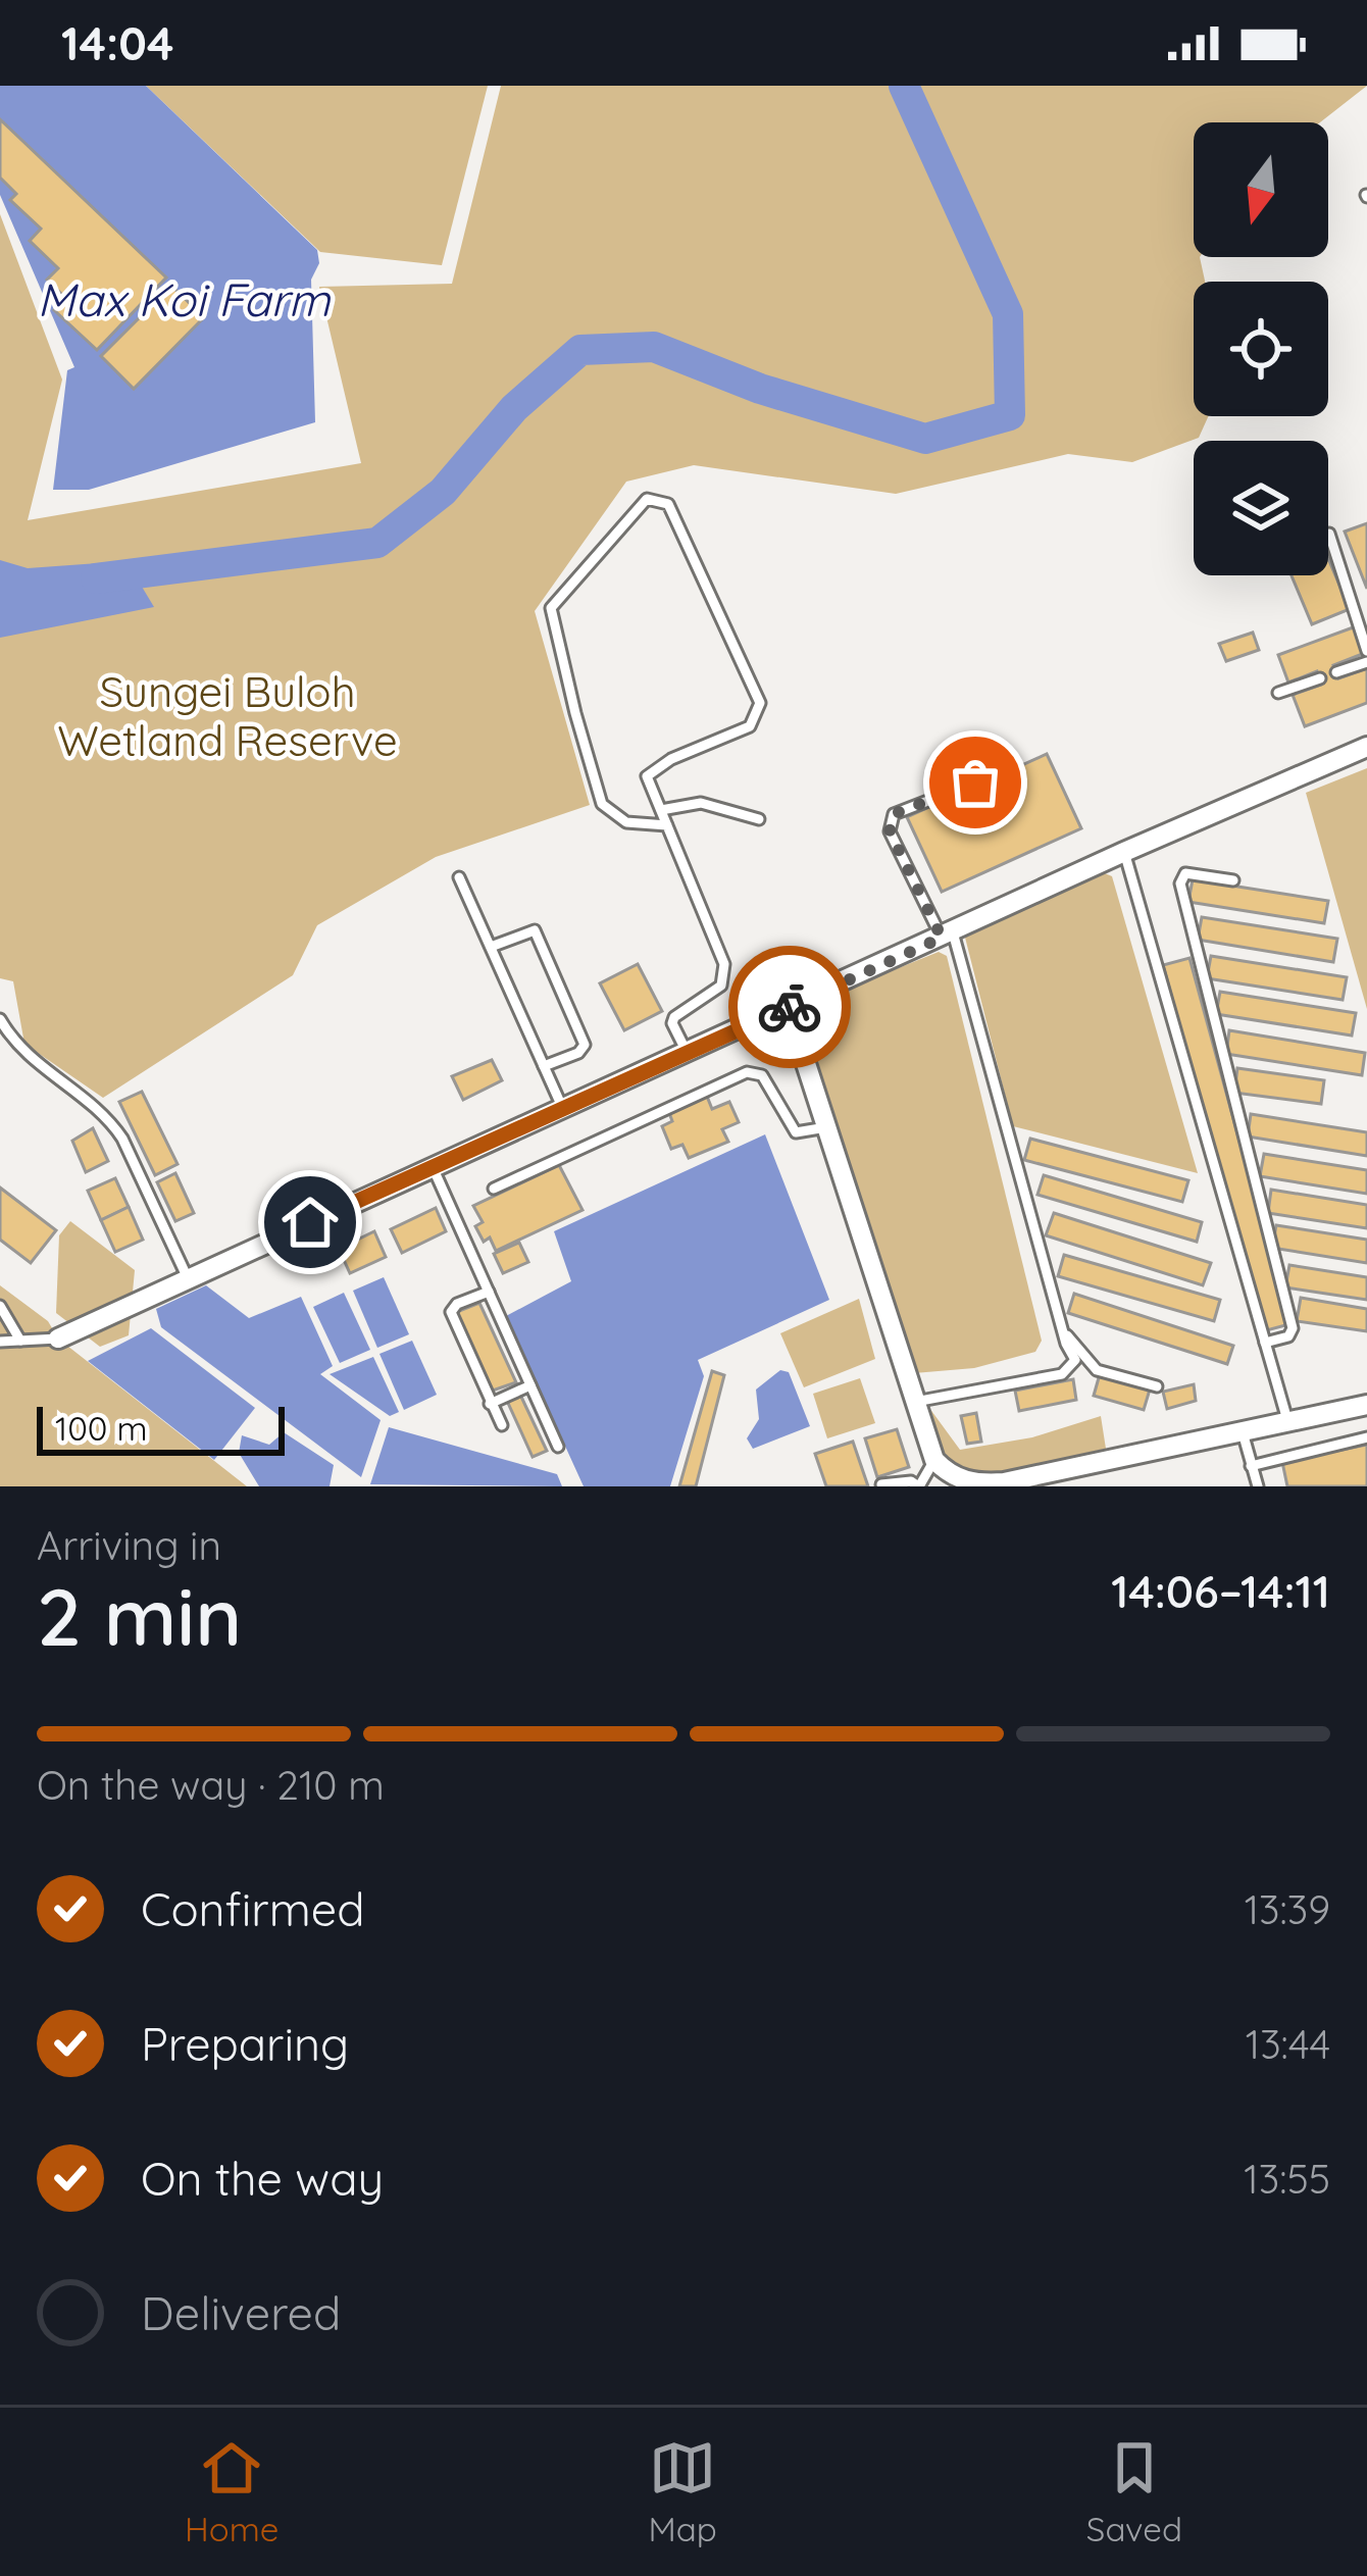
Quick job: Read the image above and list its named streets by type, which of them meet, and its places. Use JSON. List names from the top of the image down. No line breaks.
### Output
{"water":["Max Koi Farm"],"parks":["Sungei Buloh Wetland Reserve"],"scale_bar":"100 m","north":"bottom","page":{"status":"14:04","scale":"100 m","heading":["2 min","Arriving in","14:06–14:11"],"bar":"On the way · 210 m","list":[["Confirmed","13:39"],["Preparing","13:44"],["On the way","13:55"],"Delivered"],"tabs":["Home","Map","Saved"]}}
